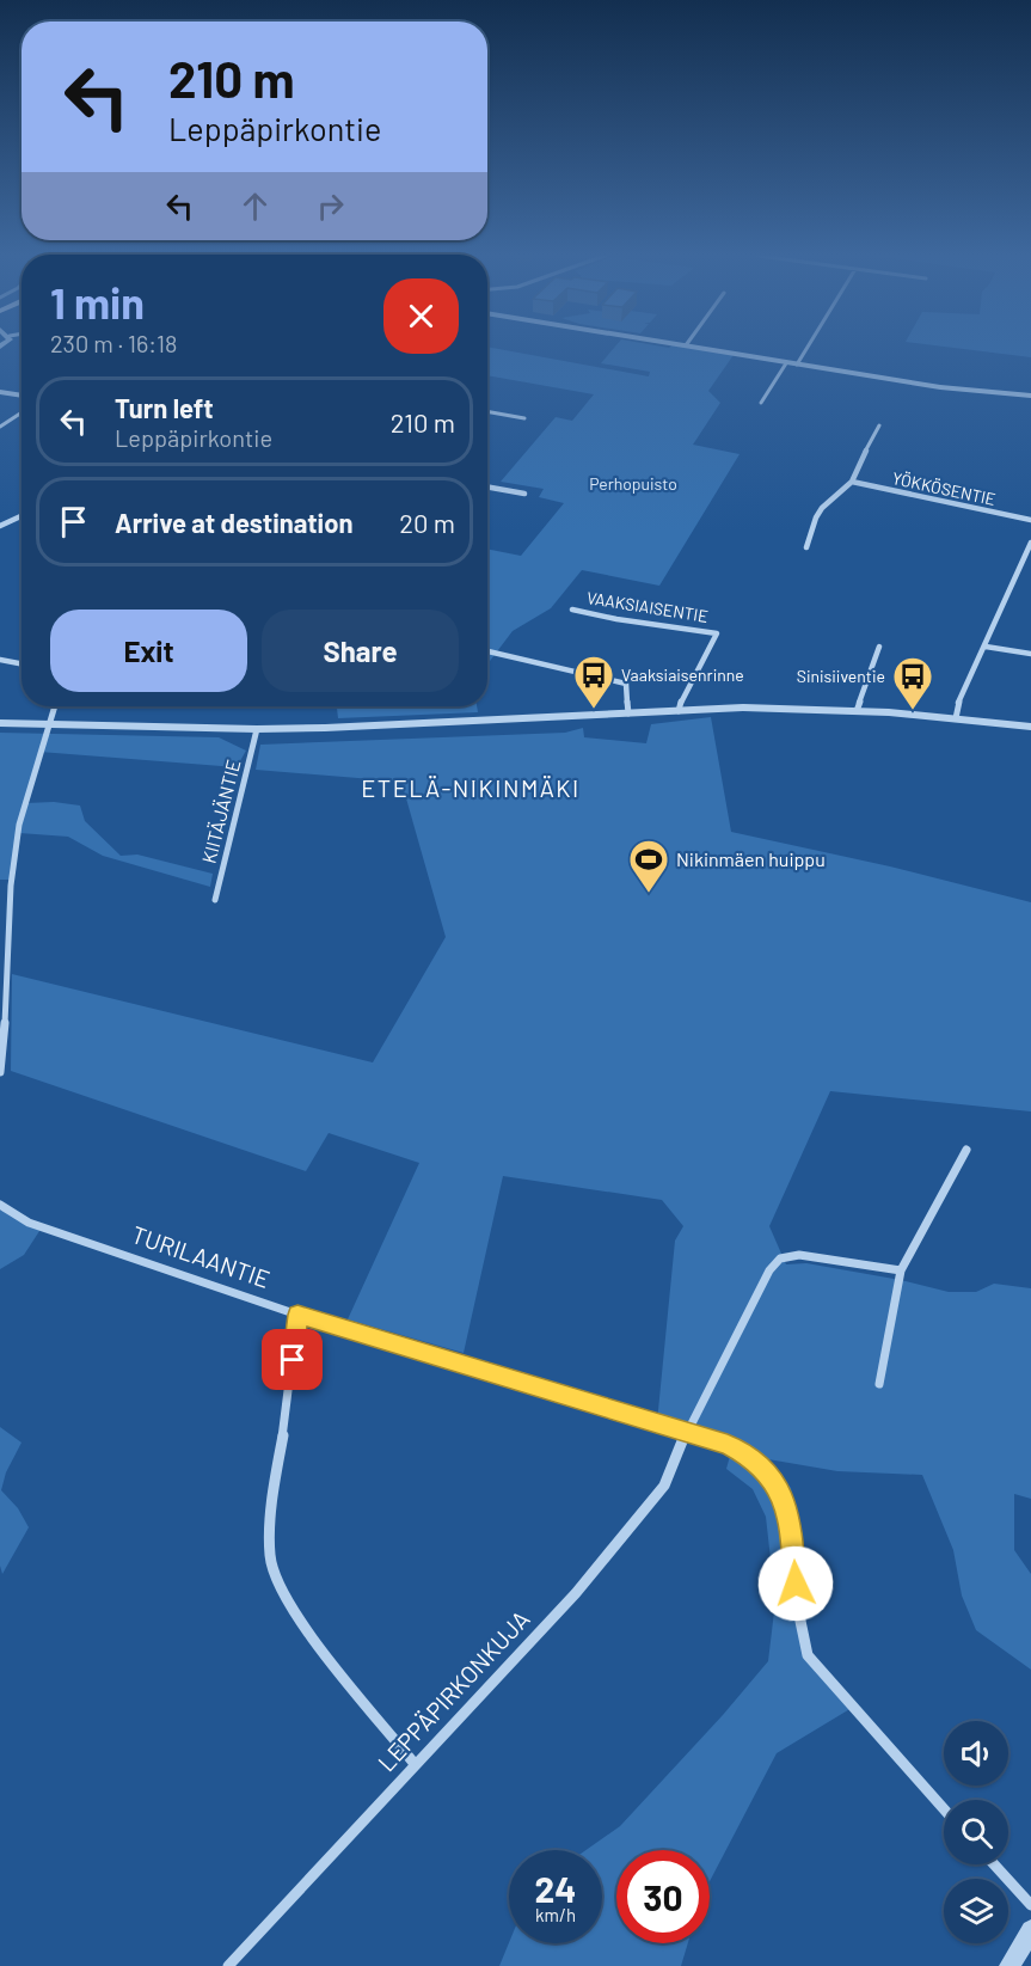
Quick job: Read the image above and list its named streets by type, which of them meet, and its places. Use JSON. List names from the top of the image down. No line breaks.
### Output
{"streets":{"street":["YÖKKÖSENTIE","VAAKSIAISENTIE","KIITÄJÄNTIE","TURILAANTIE","LEPPÄPIRKONKUJA"]},"crossings":[["TURILAANTIE","LEPPÄPIRKONKUJA"]],"districts":["ETELÄ-NIKINMÄKI"],"parks":["Perhopuisto"],"places":{"bus stop":["Vaaksiaisenrinne","Sinisiiventie"],"sports":["Nikinmäen huippu"]},"page":{"turn":["210 m","Leppäpirkontie"],"heading":["1 min","230 m · 16:18"],"list":[{"name":"Turn left","note":"Leppäpirkontie","value":"210 m"},{"name":"Arrive at destination","value":"20 m"}],"buttons":["Exit","Share"],"speed":"24 km/h","limit":"30"}}
